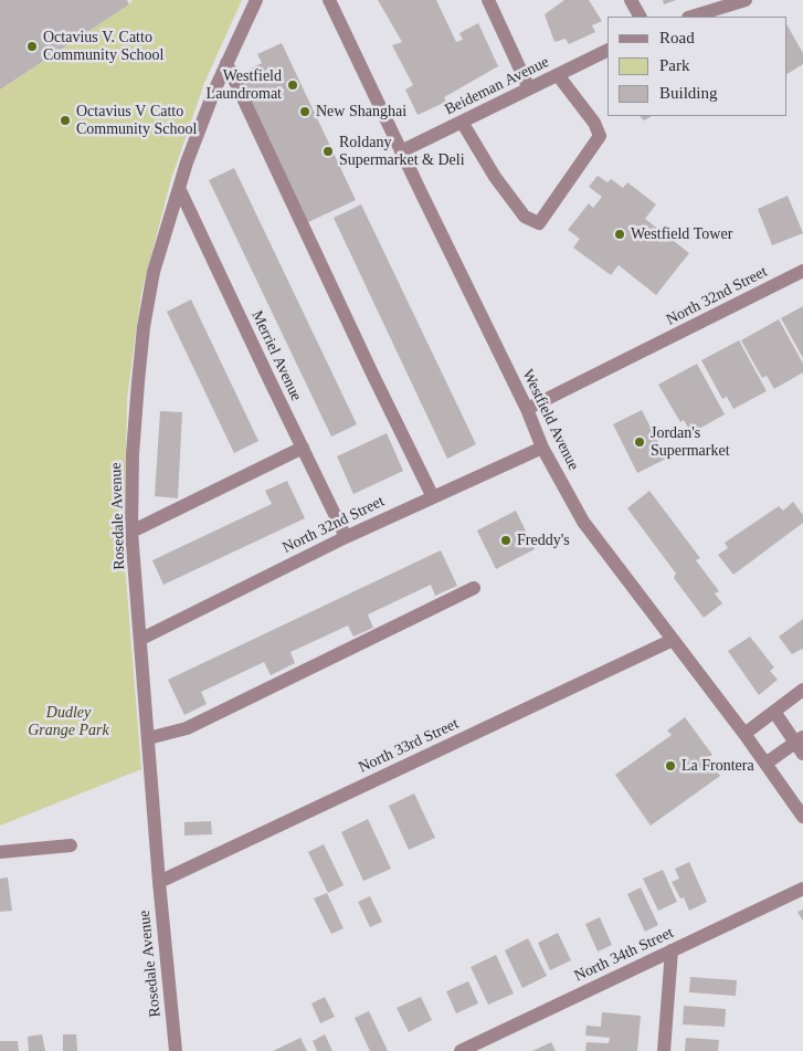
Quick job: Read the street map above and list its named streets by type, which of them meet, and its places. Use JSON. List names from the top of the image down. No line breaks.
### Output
{"streets":{"street":["Beideman Avenue","North 32nd Street","Merriel Avenue","Westfield Avenue","Rosedale Avenue","North 33rd Street","North 34th Street"]},"crossings":[["Beideman Avenue","Westfield Avenue"],["North 32nd Street","Merriel Avenue"],["North 32nd Street","Westfield Avenue"],["North 32nd Street","Rosedale Avenue"],["Merriel Avenue","Rosedale Avenue"],["Westfield Avenue","North 33rd Street"],["Rosedale Avenue","North 33rd Street"]],"parks":["Dudley Grange Park"],"places":["Octavius V. Catto Community School","Westfield Laundromat","New Shanghai","Octavius V Catto Community School","Roldany Supermarket & Deli","Westfield Tower","Jordan's Supermarket","Freddy's","La Frontera"],"legend":["Road","Park","Building"]}
